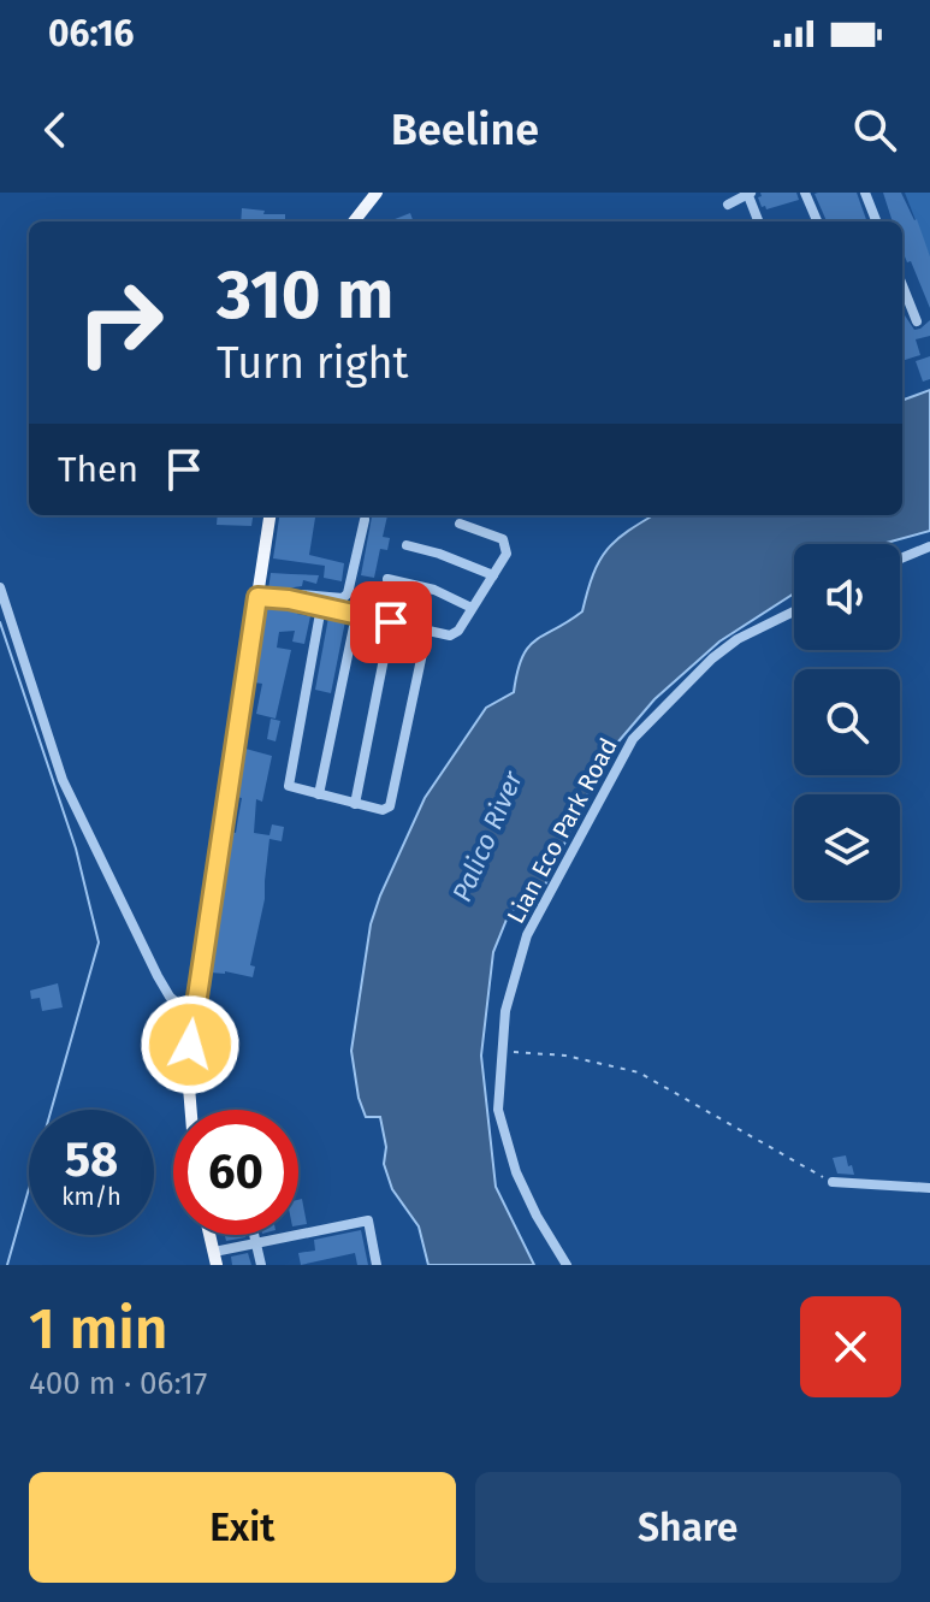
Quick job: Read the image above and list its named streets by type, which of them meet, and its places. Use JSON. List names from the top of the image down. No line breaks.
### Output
{"streets":{"street":["Lian Eco Park Road"]},"water":["Palico River"],"page":{"status":"06:16","header":"Beeline","turn":["310 m","Turn right"],"then":"Then","speed":"58 km/h","limit":"60","heading":["1 min","400 m · 06:17"],"buttons":["Exit","Share"]}}
